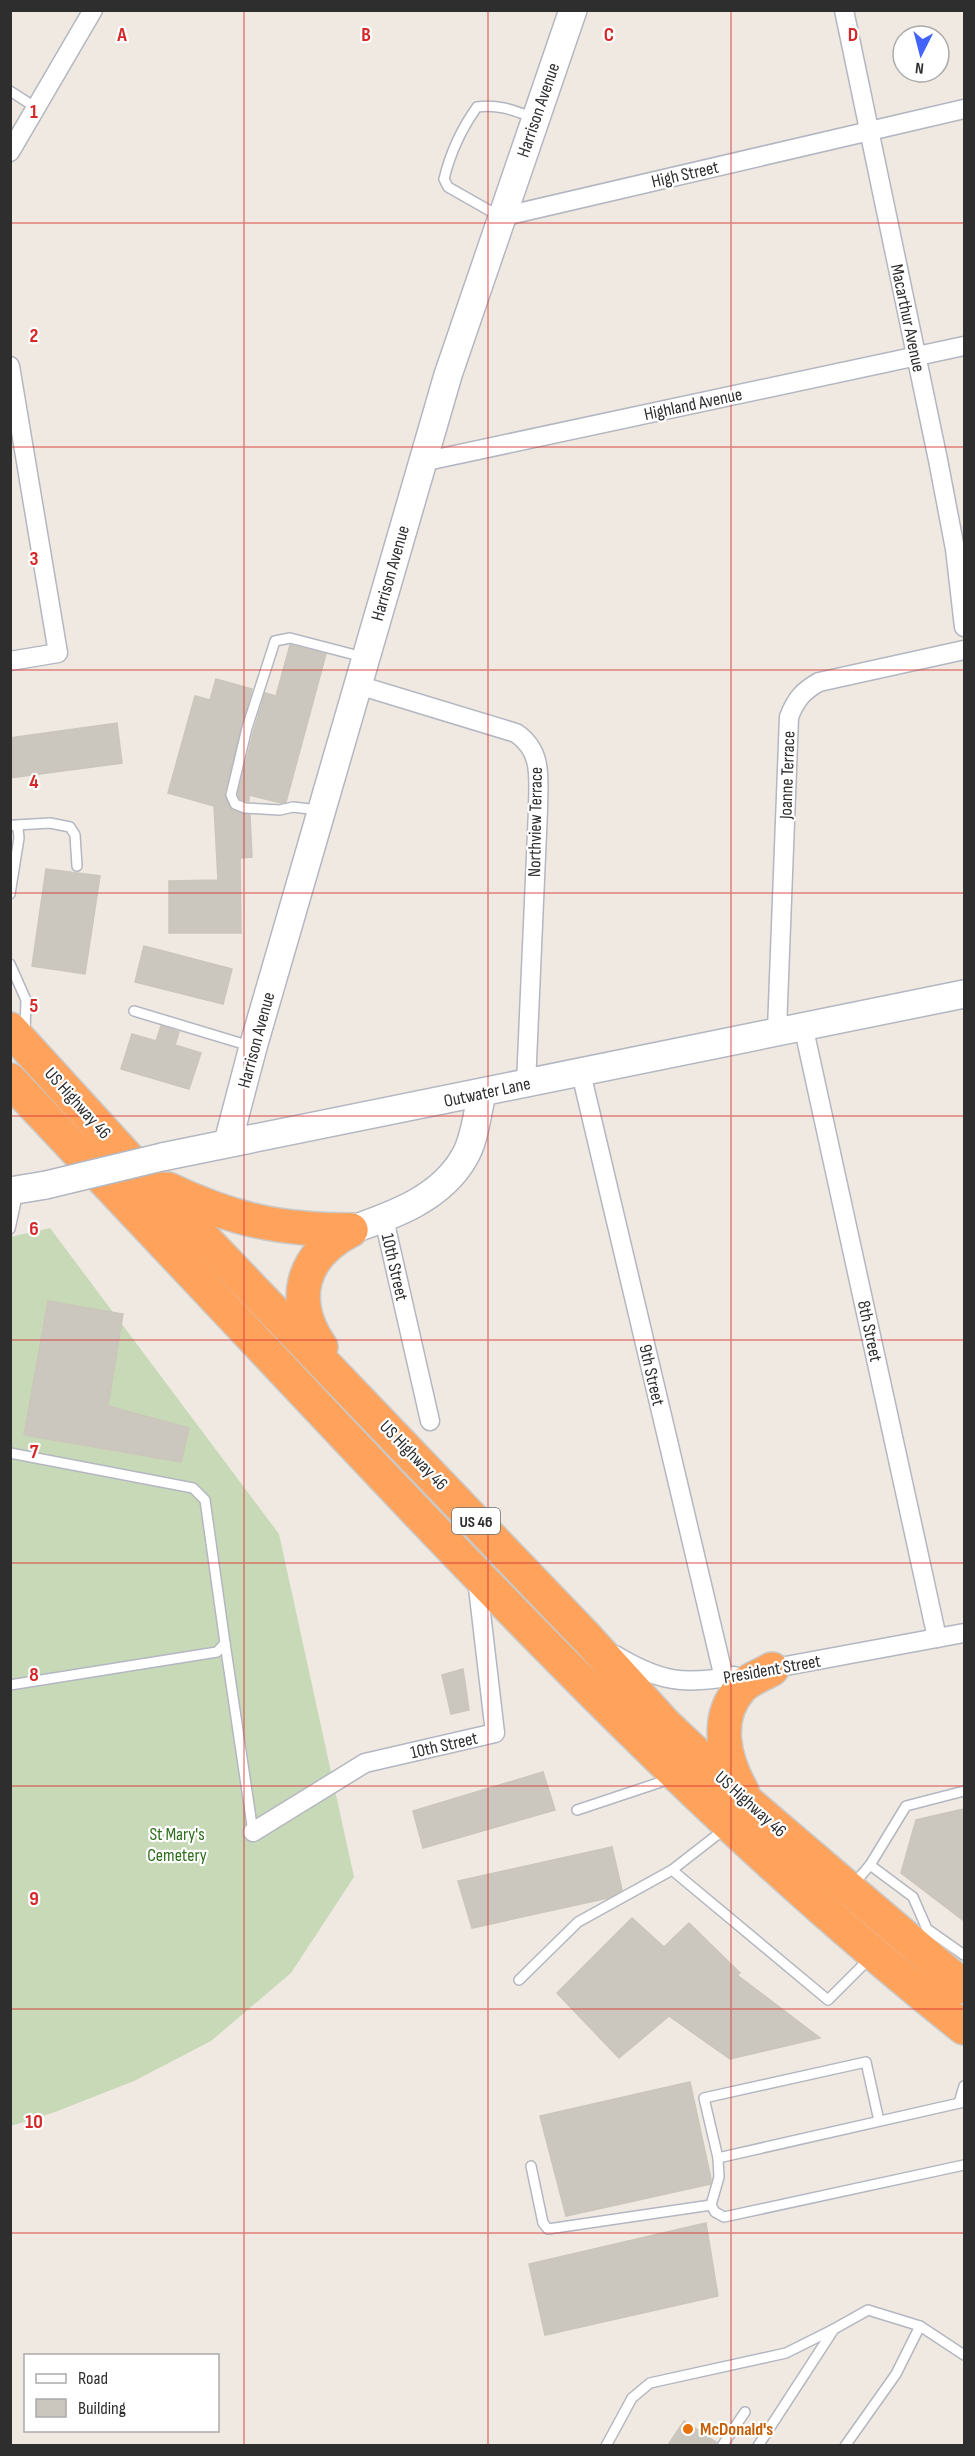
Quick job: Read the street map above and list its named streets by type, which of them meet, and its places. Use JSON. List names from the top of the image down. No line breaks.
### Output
{"streets":{"highway":["US Highway 46","US 46"],"street":["Harrison Avenue","High Street","Macarthur Avenue","Highland Avenue","Joanne Terrace","Northview Terrace","Outwater Lane","10th Street","8th Street","9th Street","President Street"]},"crossings":[["Harrison Avenue","High Street"],["Harrison Avenue","Highland Avenue"],["Harrison Avenue","Northview Terrace"],["Harrison Avenue","Outwater Lane"],["High Street","Macarthur Avenue"],["Macarthur Avenue","Highland Avenue"],["Joanne Terrace","Outwater Lane"],["Joanne Terrace","8th Street"],["Northview Terrace","Outwater Lane"],["Outwater Lane","US Highway 46"],["Outwater Lane","10th Street"],["Outwater Lane","8th Street"],["Outwater Lane","9th Street"],["US Highway 46","10th Street"],["US Highway 46","President Street"],["8th Street","President Street"],["9th Street","President Street"]],"parks":["St Mary's Cemetery"],"places":["McDonald's"],"legend":["Road","Building"],"north":"bottom","grid":{"columns":["A","B","C","D"],"rows":["1","2","3","4","5","6","7","8","9","10"]}}
